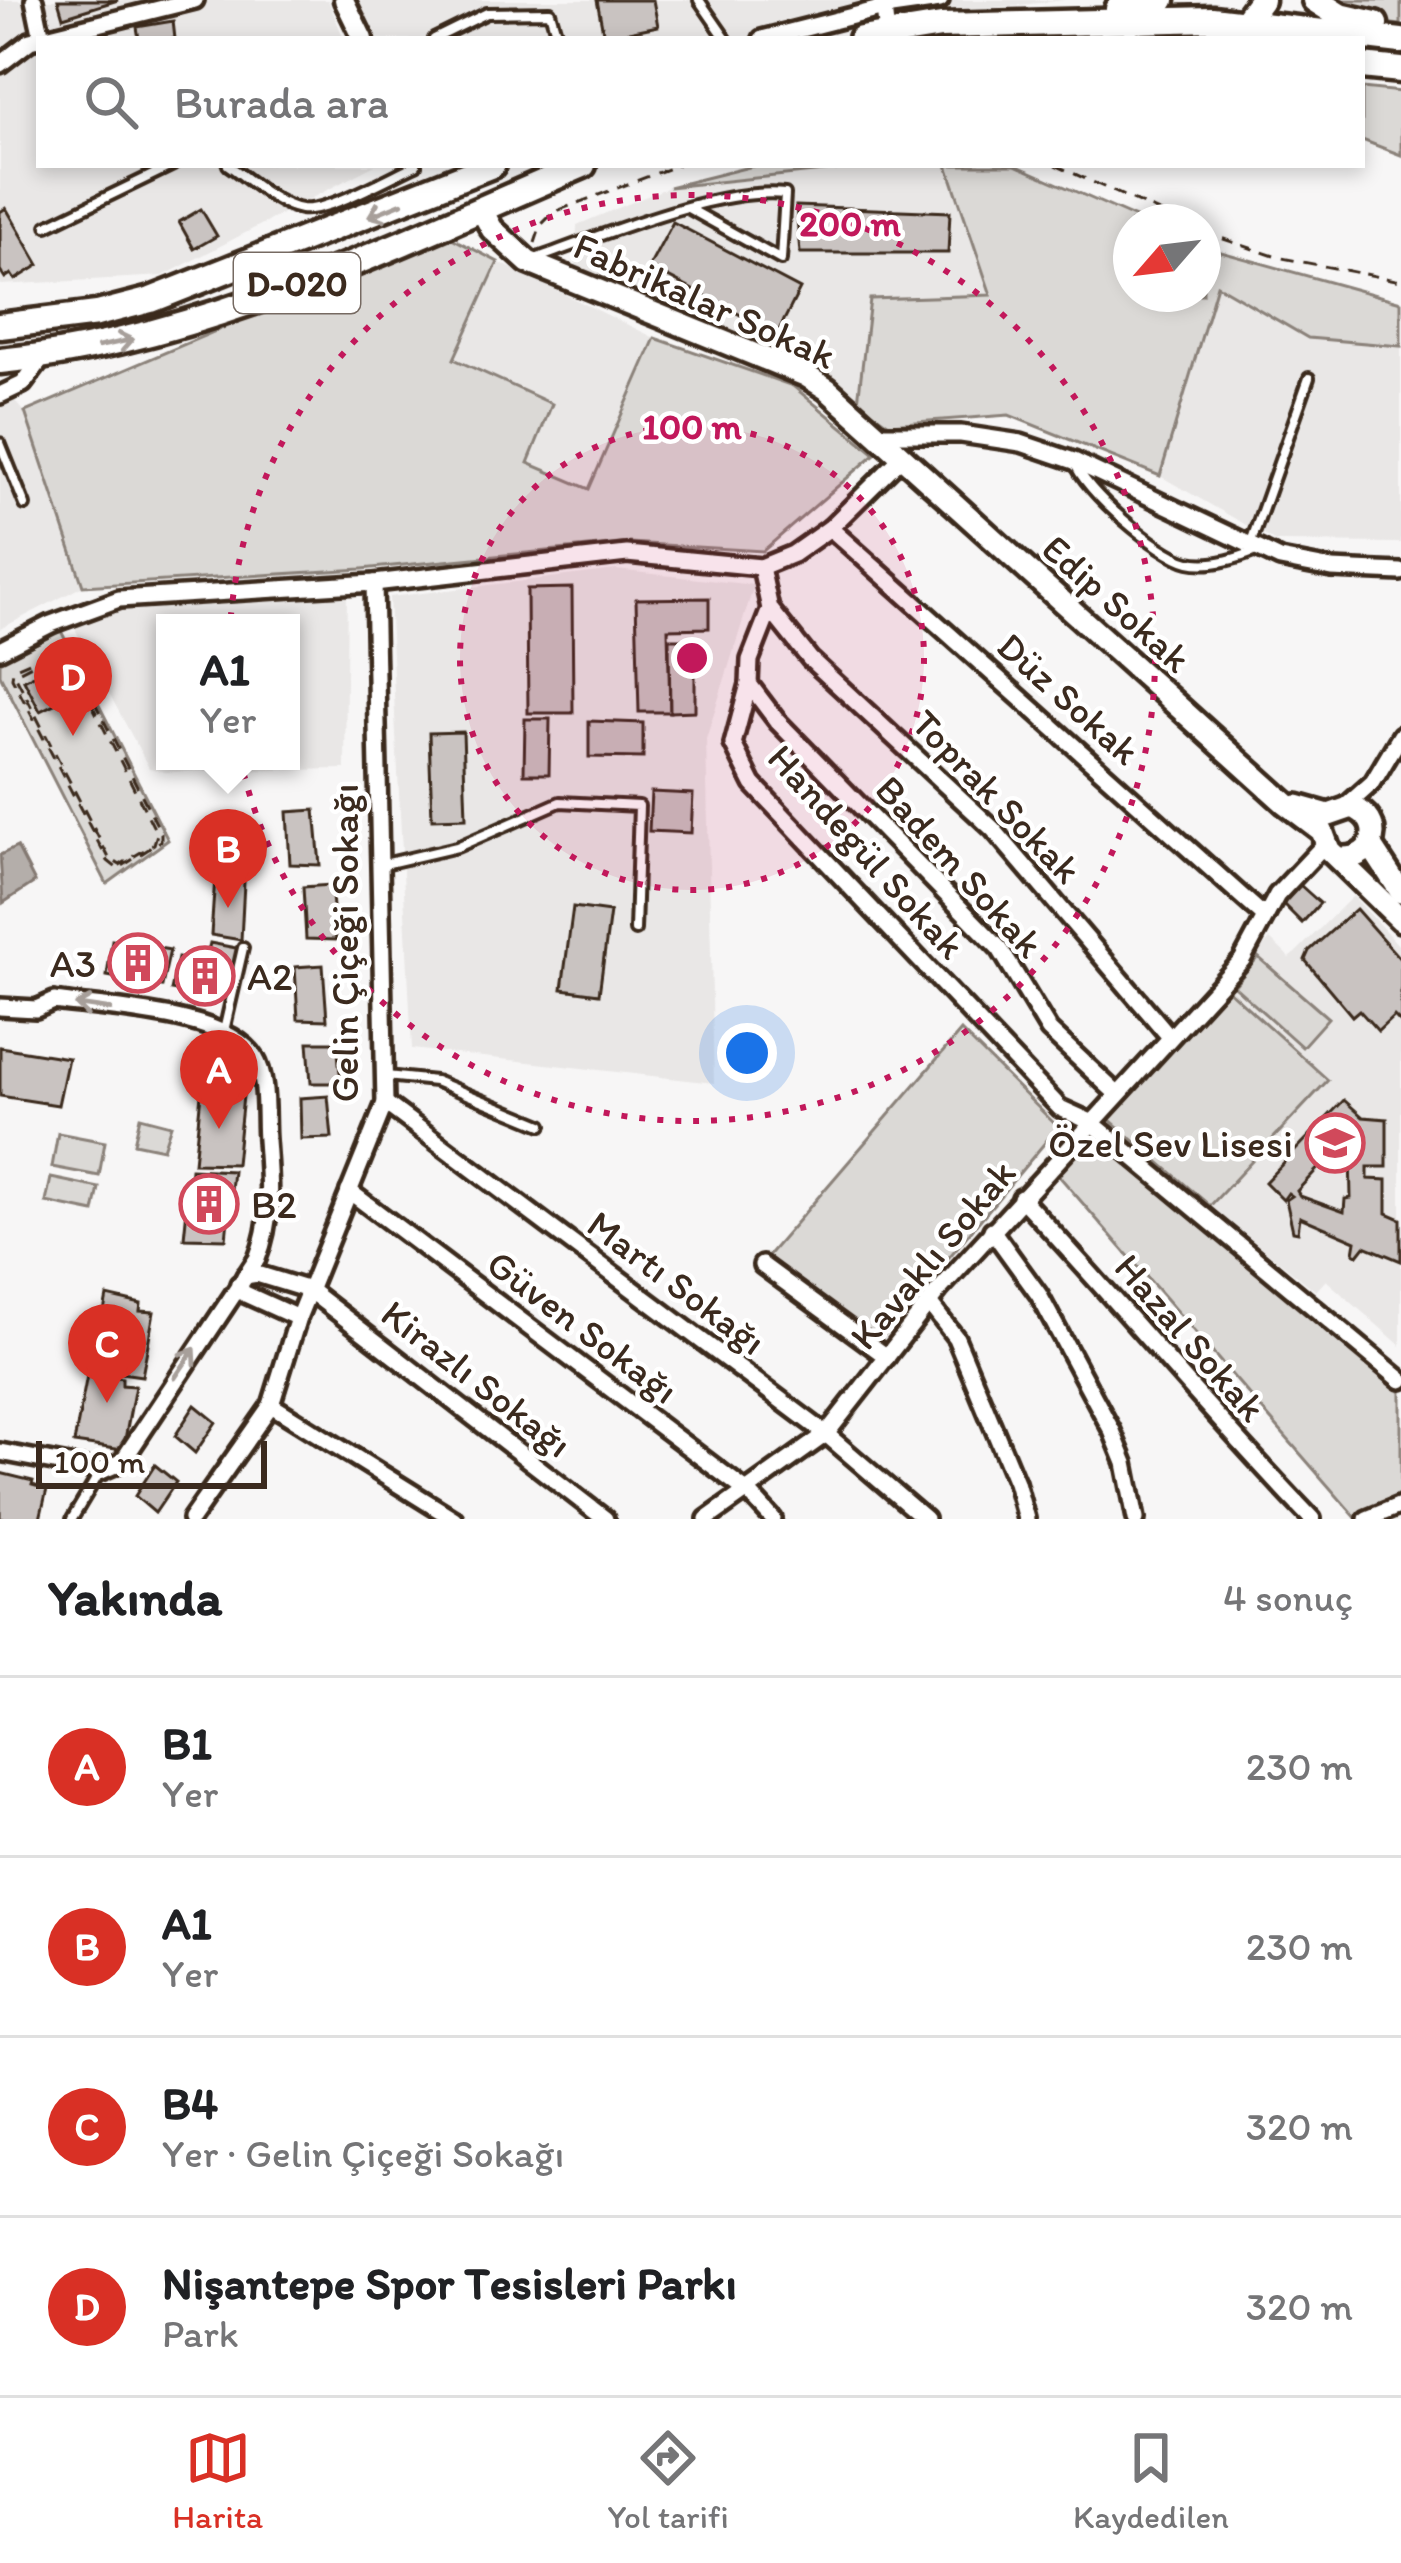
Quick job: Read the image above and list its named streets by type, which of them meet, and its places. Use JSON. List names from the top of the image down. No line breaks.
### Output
{"streets":{"highway":["D-020"],"main road":["Fabrikalar Sokak","Edip Sokak"],"street":["Düz Sokak","Toprak Sokak","Handegül Sokak","Badem Sokak","Gelin Çiçeği Sokağı","Kavaklı Sokak","Martı Sokağı","Güven Sokağı","Hazal Sokak","Kirazlı Sokağı"]},"crossings":[["D-020","Fabrikalar Sokak"],["Fabrikalar Sokak","Edip Sokak"],["Edip Sokak","Kavaklı Sokak"],["Düz Sokak","Kavaklı Sokak"],["Toprak Sokak","Handegül Sokak"],["Toprak Sokak","Kavaklı Sokak"],["Handegül Sokak","Badem Sokak"],["Handegül Sokak","Kavaklı Sokak"],["Badem Sokak","Kavaklı Sokak"],["Gelin Çiçeği Sokağı","Martı Sokağı"],["Gelin Çiçeği Sokağı","Güven Sokağı"],["Gelin Çiçeği Sokağı","Kirazlı Sokağı"],["Kavaklı Sokak","Martı Sokağı"],["Kavaklı Sokak","Güven Sokağı"],["Kavaklı Sokak","Hazal Sokak"]],"places":{"building":["A3","A2","B2"],"school or university":["Özel Sev Lisesi"]},"scale_bar":"100 m","north":"bottom left","page":{"search":"Burada ara","popup":["A1","Yer"],"pins":["D","B","A","C"],"scale":"100 m","heading":["Yakında","4 sonuç"],"list":[{"mark":"A","name":"B1","note":"Yer","value":"230 m"},{"mark":"B","name":"A1","note":"Yer","value":"230 m"},{"mark":"C","name":"B4","note":"Yer · Gelin Çiçeği Sokağı","value":"320 m"},{"mark":"D","name":"Nişantepe Spor Tesisleri Parkı","note":"Park","value":"320 m"}],"nav":["Harita","Yol tarifi","Kaydedilen"]},"rings":["200 m","100 m"]}
